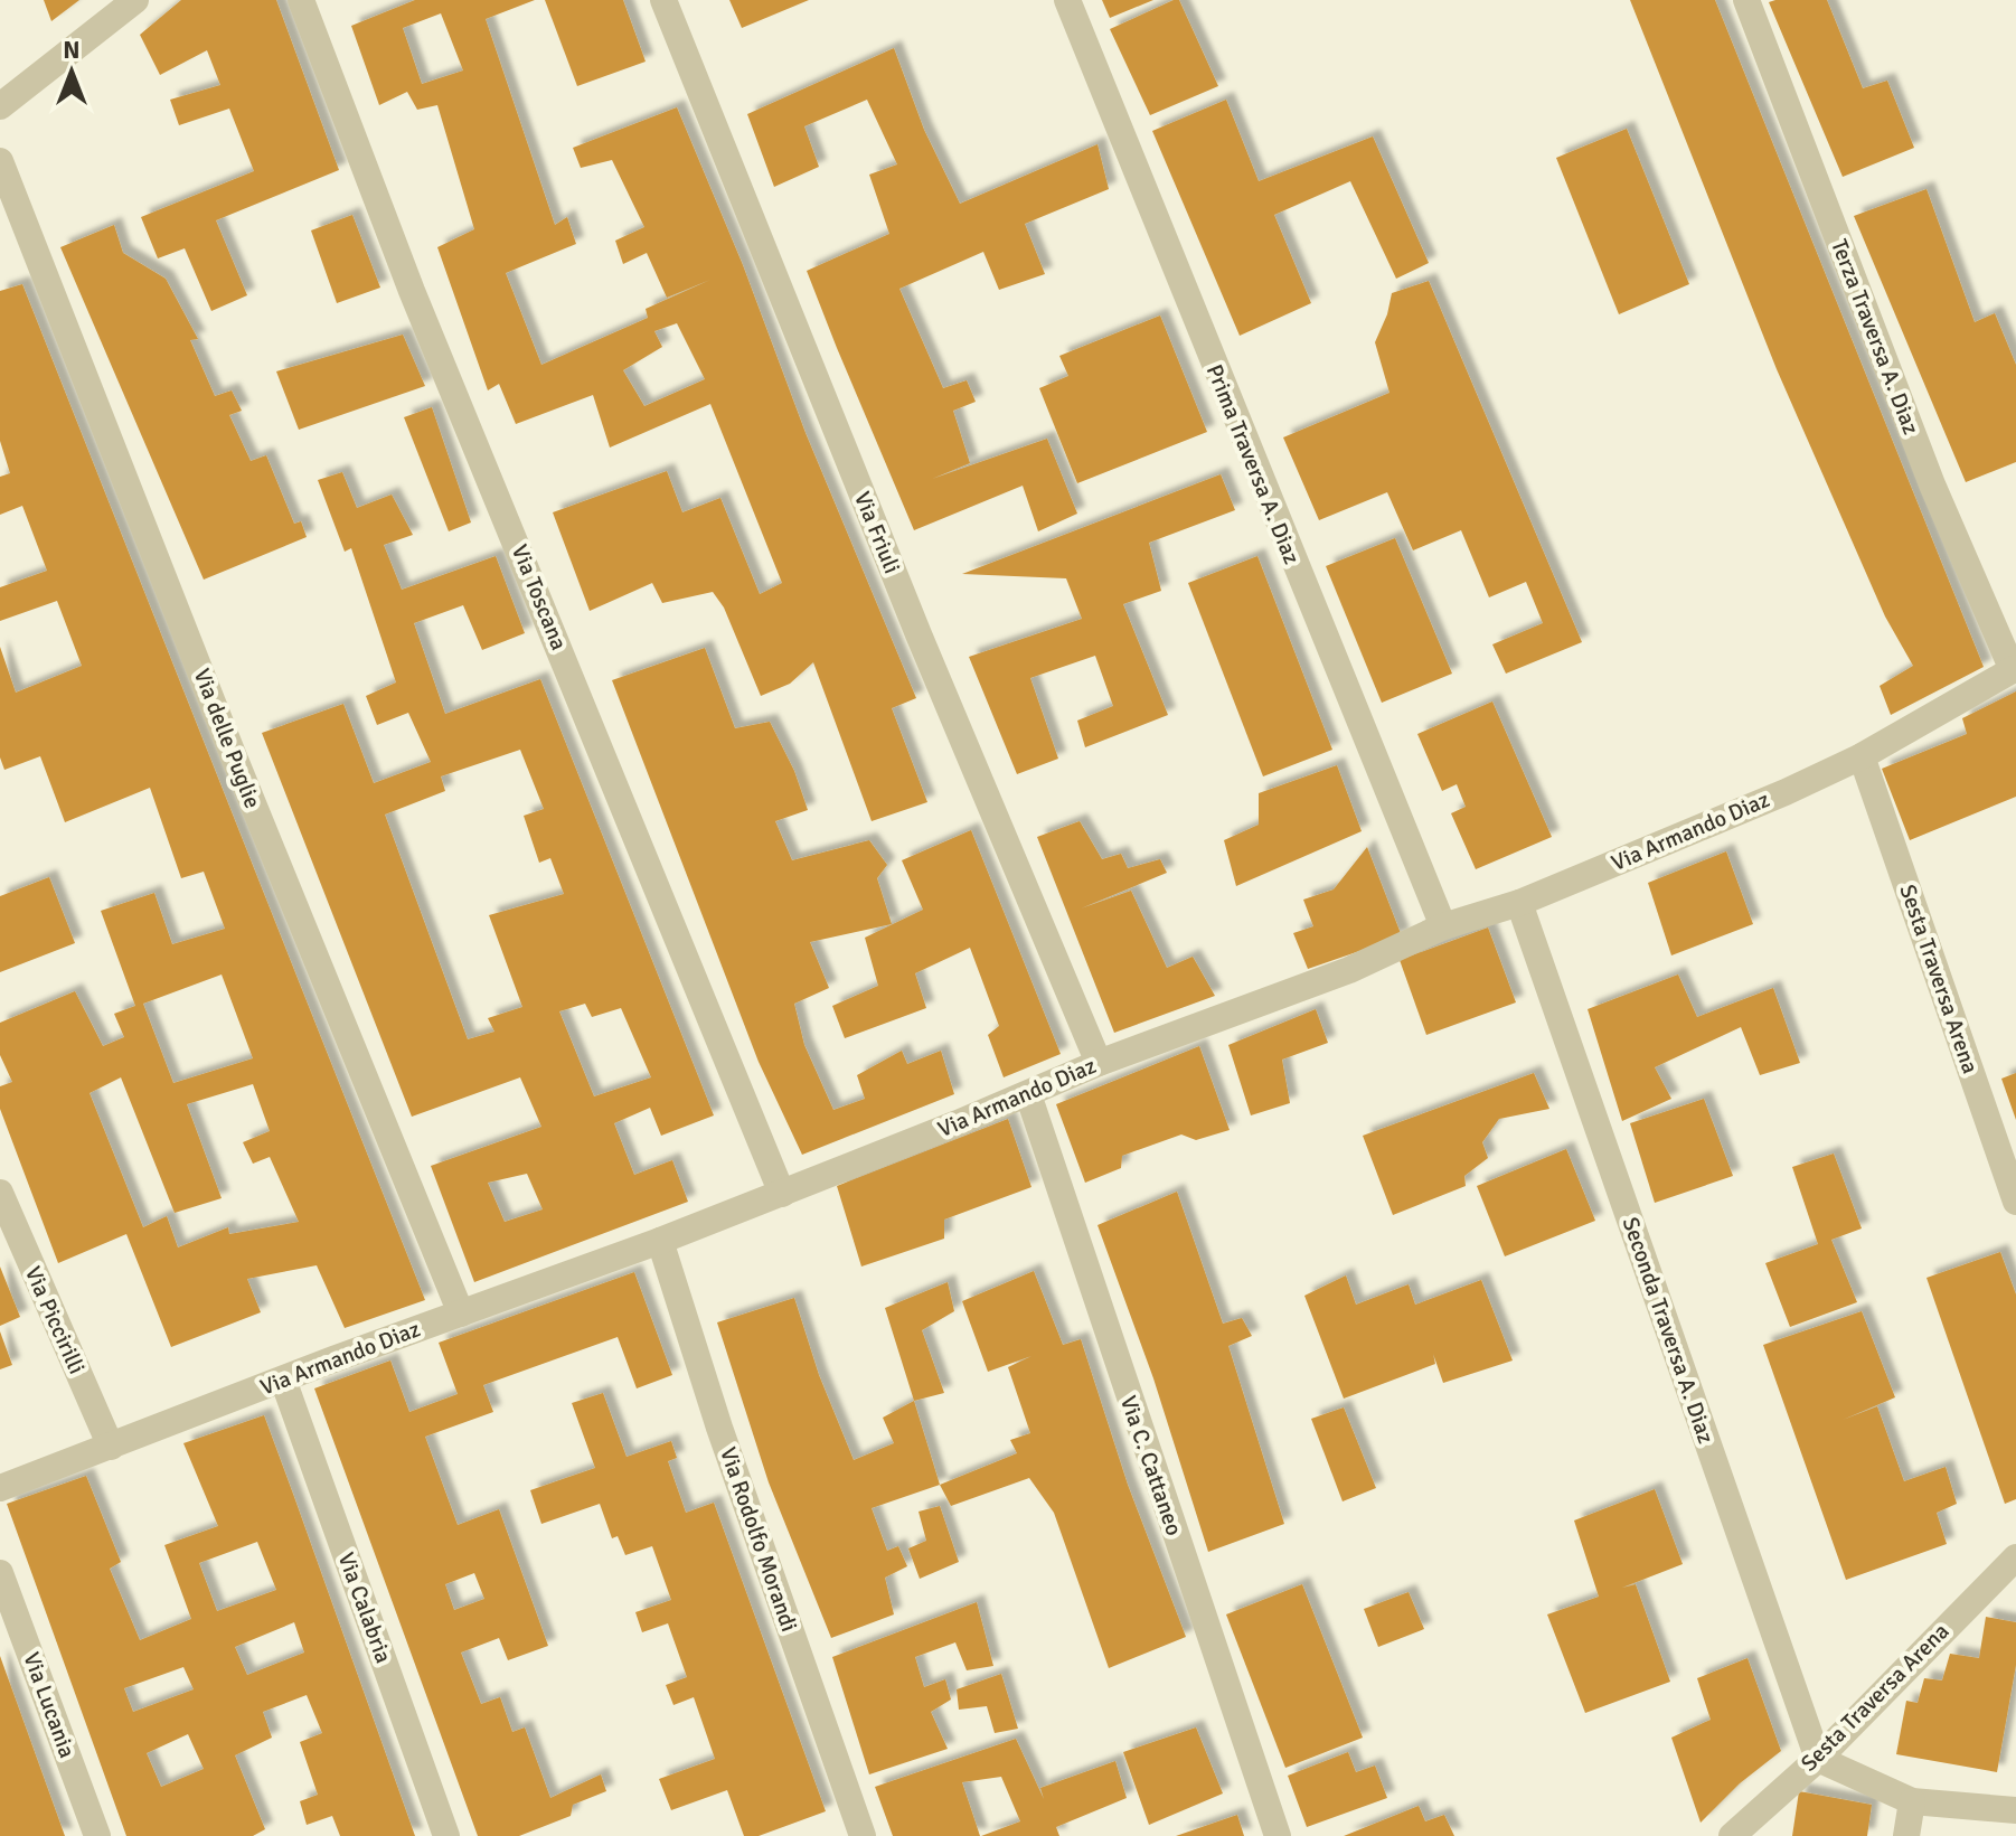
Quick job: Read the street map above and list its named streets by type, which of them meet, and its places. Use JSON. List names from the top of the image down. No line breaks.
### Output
{"streets":{"street":["Terza Traversa A. Diaz","Prima Traversa A. Diaz","Via Friuli","Via Toscana","Via delle Puglie","Via Armando Diaz","Sesta Traversa Arena","Via Piccirilli","Seconda Traversa A. Diaz","Via C. Cattaneo","Via Rodolfo Morandi","Via Calabria","Via Lucania"]},"crossings":[["Terza Traversa A. Diaz","Via Armando Diaz"],["Prima Traversa A. Diaz","Via Armando Diaz"],["Via Friuli","Via Armando Diaz"],["Via Toscana","Via Armando Diaz"],["Via delle Puglie","Via Armando Diaz"],["Via Armando Diaz","Sesta Traversa Arena"],["Via Armando Diaz","Via Piccirilli"],["Via Armando Diaz","Seconda Traversa A. Diaz"],["Via Armando Diaz","Via C. Cattaneo"],["Via Armando Diaz","Via Rodolfo Morandi"],["Via Armando Diaz","Via Calabria"],["Sesta Traversa Arena","Seconda Traversa A. Diaz"]],"north":"top"}
